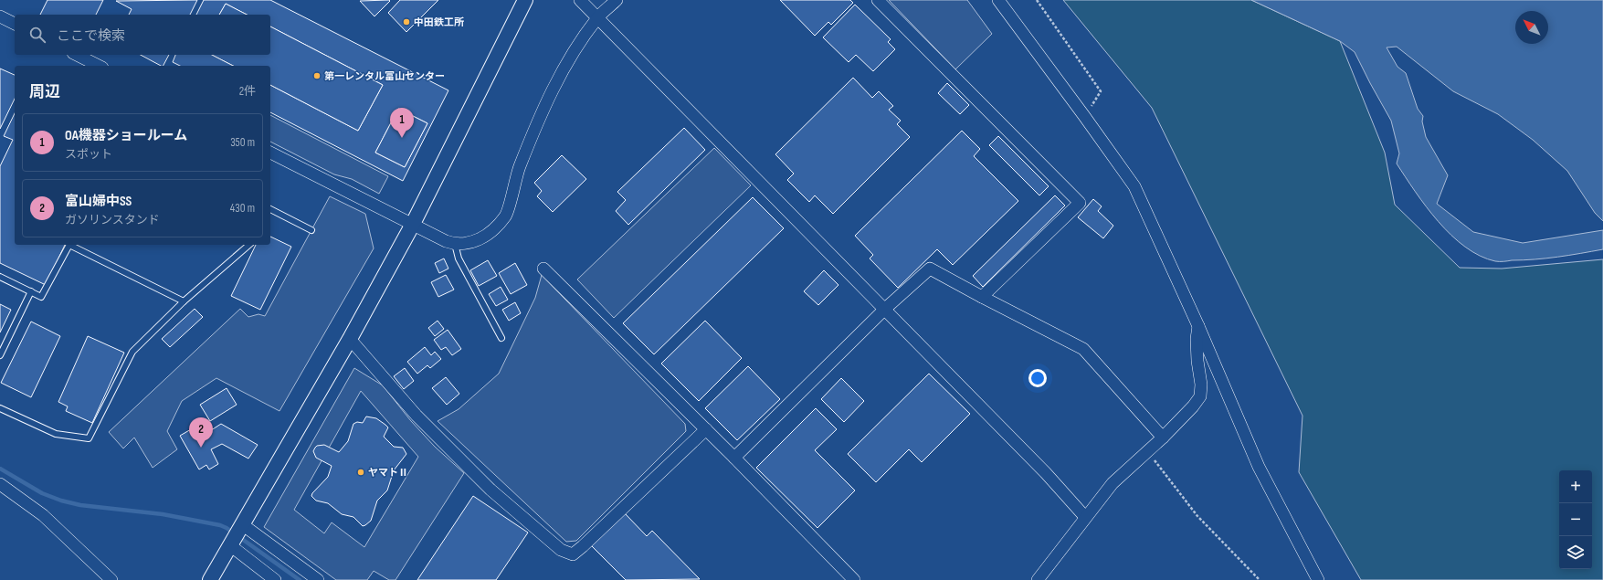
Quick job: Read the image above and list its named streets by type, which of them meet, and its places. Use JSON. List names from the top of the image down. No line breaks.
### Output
{"places":["中田鉄工所","第一レンタル富山センター","ヤマトⅡ"],"north":"top left","page":{"search":"ここで検索","heading":["周辺","2件"],"pins":["1","2"],"list":[{"mark":"1","name":"OA機器ショールーム","note":"スポット","value":"350 m"},{"mark":"2","name":"富山婦中SS","note":"ガソリンスタンド","value":"430 m"}],"map_buttons":["+","−"]}}
